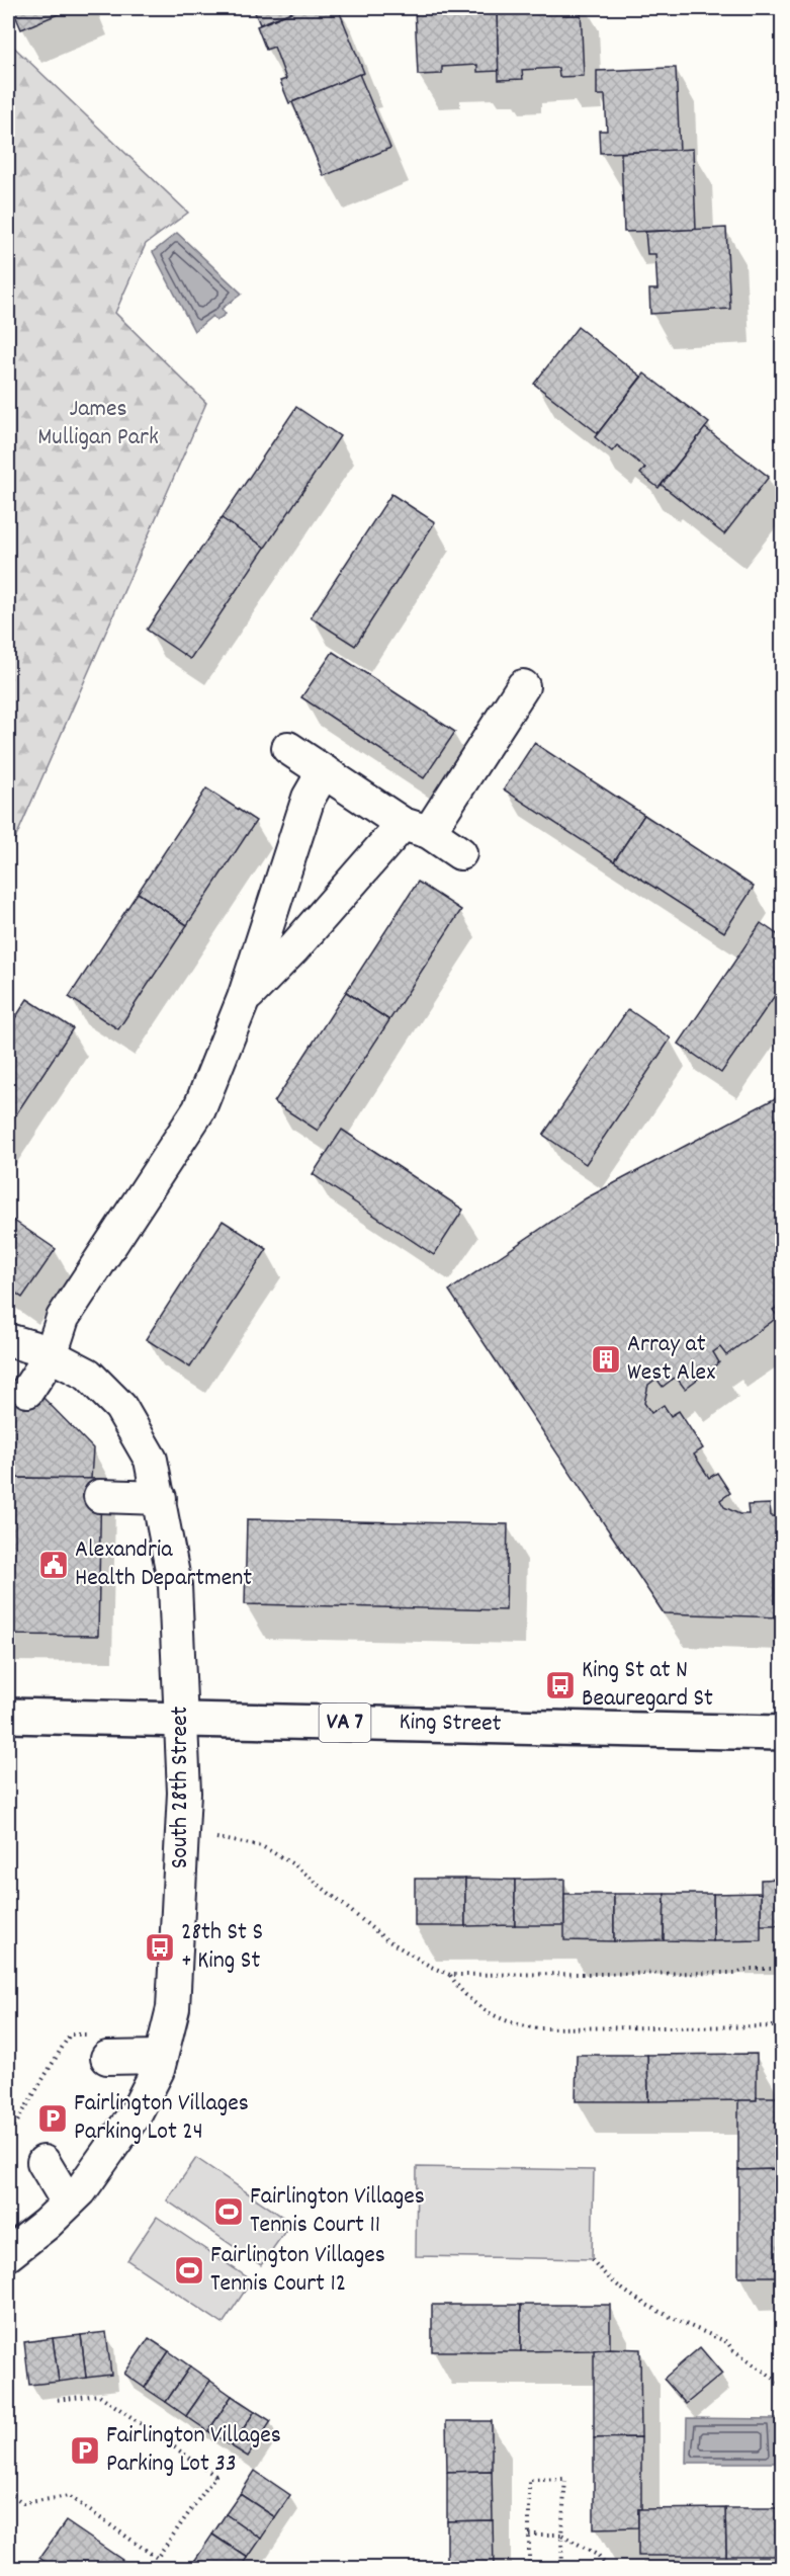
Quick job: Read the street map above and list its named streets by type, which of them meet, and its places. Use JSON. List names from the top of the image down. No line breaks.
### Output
{"streets":{"main road":["VA 7","King Street"],"street":["South 28th Street"]},"crossings":[["King Street","South 28th Street"]],"parks":["James Mulligan Park"],"places":{"building":["Array at West Alex"],"public building":["Alexandria Health Department"],"bus stop":["King St at N Beauregard St","28th St S + King St"],"parking":["Fairlington Villages Parking Lot 24","Fairlington Villages Parking Lot 33"],"sports":["Fairlington Villages Tennis Court 11","Fairlington Villages Tennis Court 12"]}}
